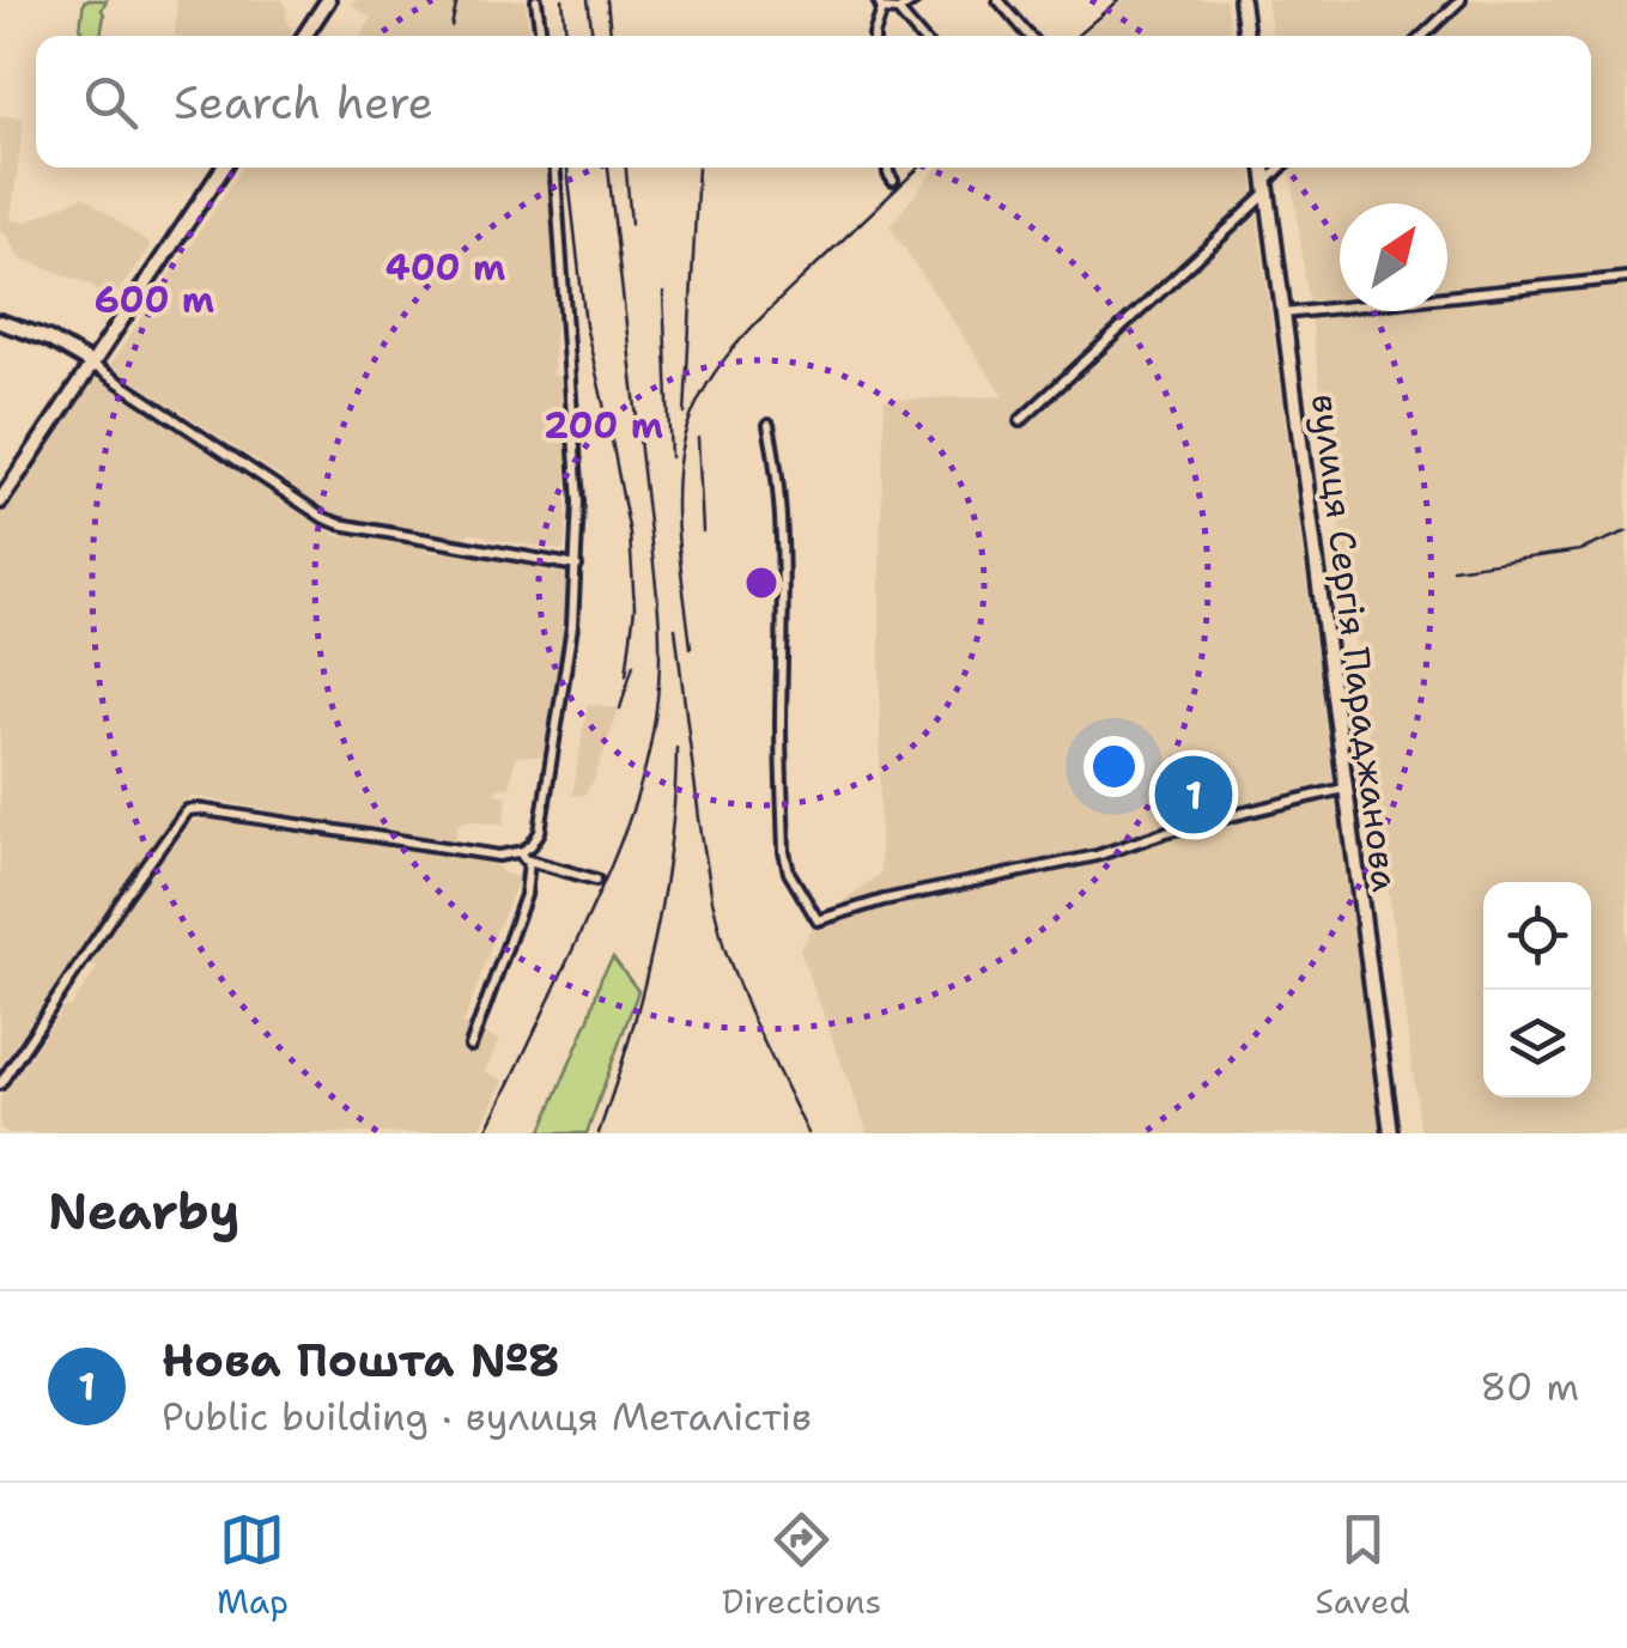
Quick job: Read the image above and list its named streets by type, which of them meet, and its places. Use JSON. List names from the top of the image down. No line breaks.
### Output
{"streets":{"main road":["вулиця Сергія Параджанова"]},"north":"top right","page":{"search":"Search here","pins":"1","heading":"Nearby","list":[{"mark":"1","name":"Нова Пошта №8","note":"Public building · вулиця Металістів","value":"80 m"}],"nav":["Map","Directions","Saved"]},"rings":["400 m","600 m","200 m"]}
